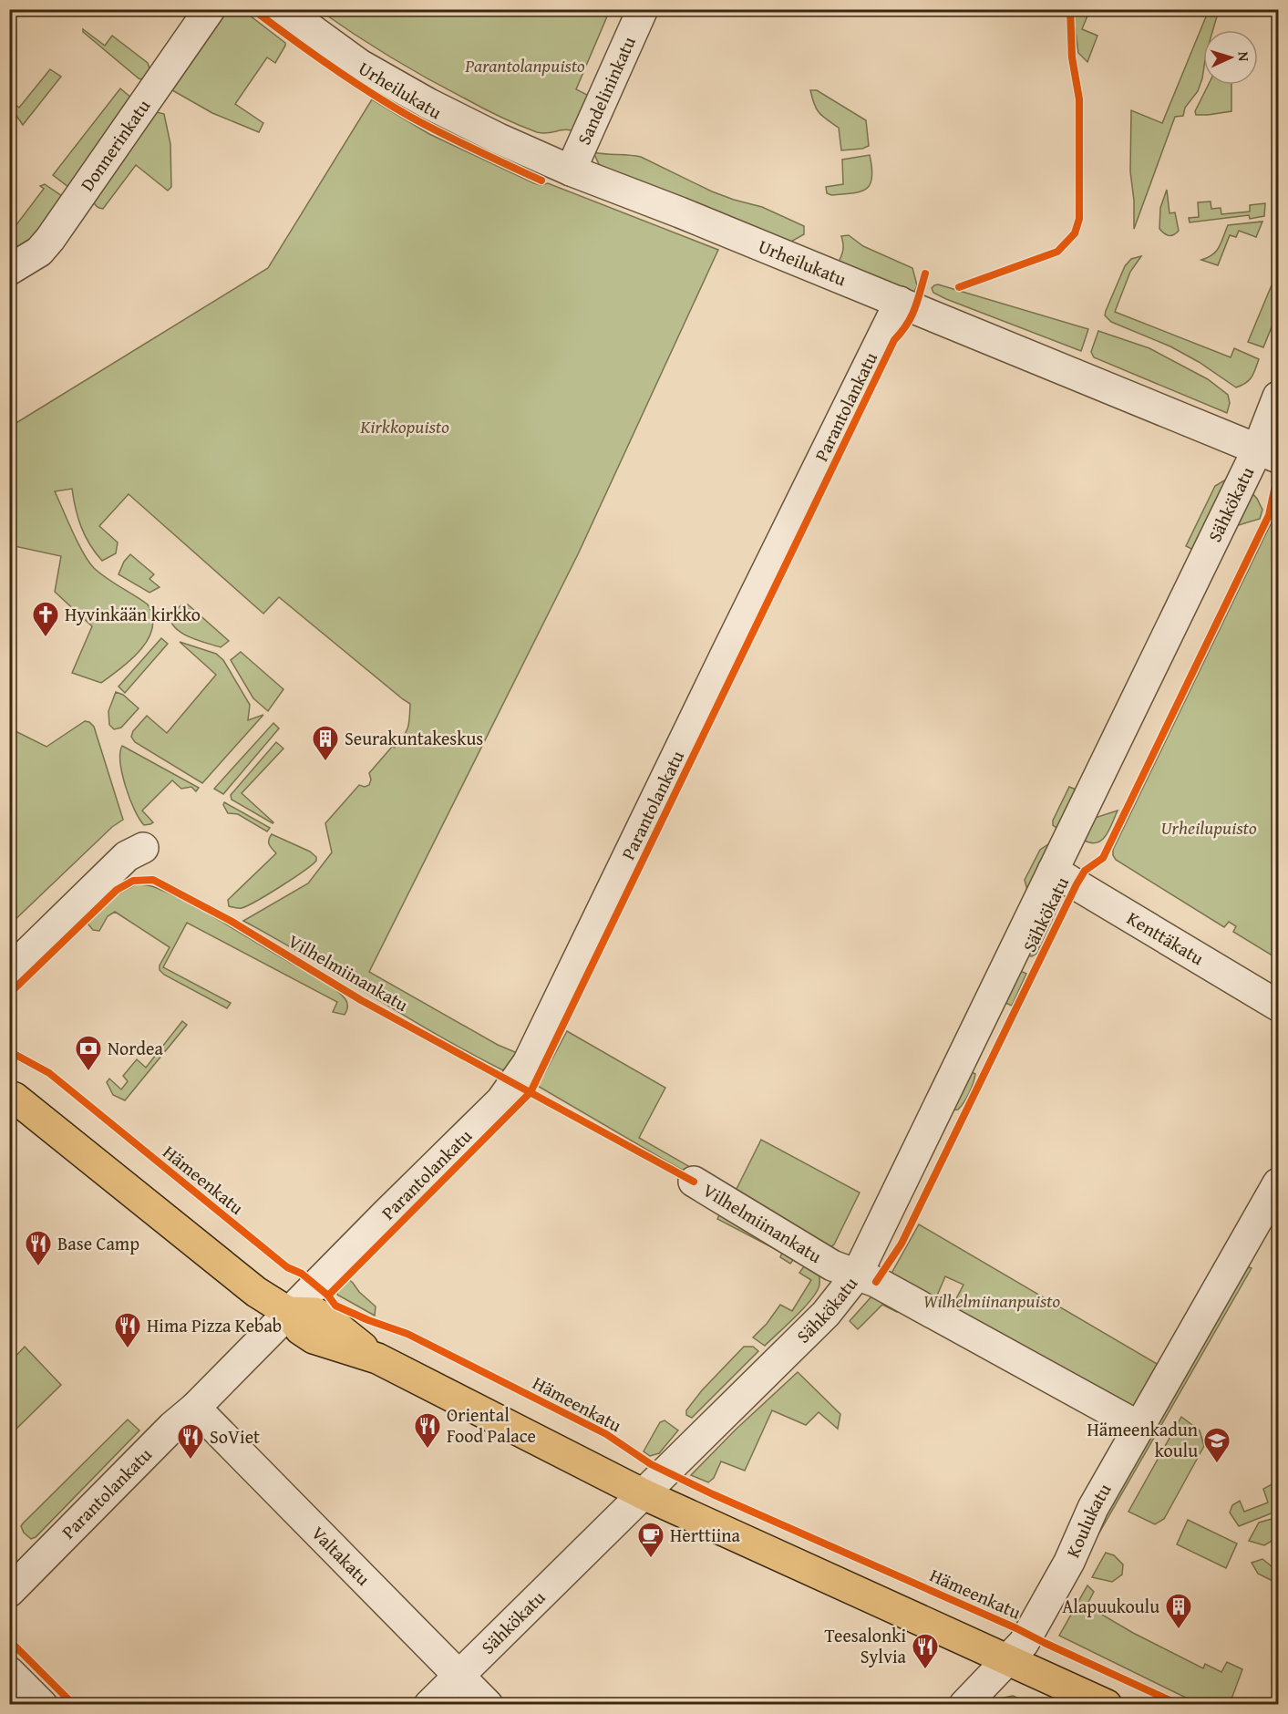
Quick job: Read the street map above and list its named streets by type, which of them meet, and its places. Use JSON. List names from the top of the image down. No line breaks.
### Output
{"streets":{"street":["Urheilukatu","Sandelininkatu","Donnerinkatu","Parantolankatu","Sähkökatu","Kenttäkatu","Vilhelmiinankatu","Koulukatu","Valtakatu"],"cycle path":["Hämeenkatu"]},"crossings":[["Urheilukatu","Sandelininkatu"],["Urheilukatu","Parantolankatu"],["Urheilukatu","Sähkökatu"],["Parantolankatu","Valtakatu"],["Sähkökatu","Kenttäkatu"],["Sähkökatu","Vilhelmiinankatu"],["Sähkökatu","Valtakatu"],["Vilhelmiinankatu","Koulukatu"]],"parks":["Parantolanpuisto","Kirkkopuisto","Urheilupuisto","Wilhelmiinanpuisto"],"places":{"church":["Hyvinkään kirkko"],"building":["Seurakuntakeskus","Alapuukoulu"],"bank":["Nordea"],"restaurant":["Base Camp","Hima Pizza Kebab","Oriental Food Palace","SoViet","Teesalonki Sylvia"],"school or university":["Hämeenkadun koulu"],"cafe":["Herttiina"]},"north":"right"}
